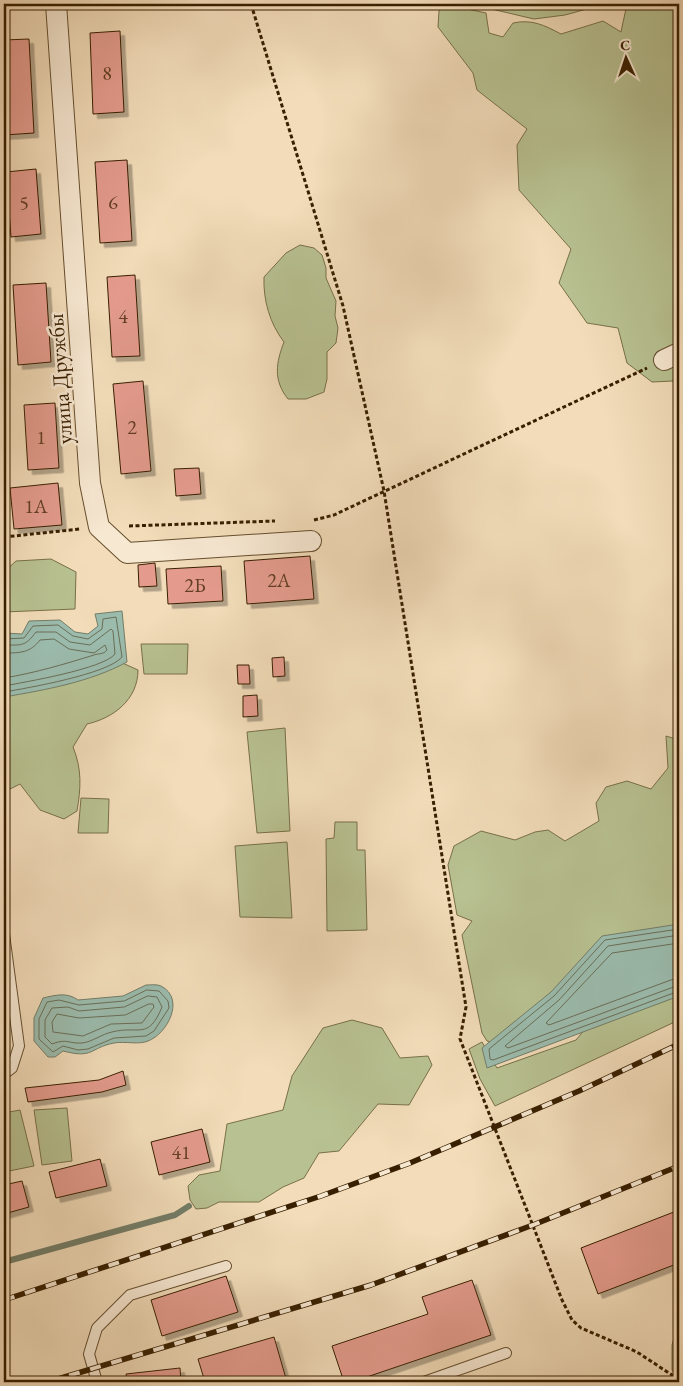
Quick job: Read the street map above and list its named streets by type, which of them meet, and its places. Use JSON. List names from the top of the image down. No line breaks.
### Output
{"streets":{"street":["улица Дружбы"]},"house_numbers":["8","6","5","4","2","1","1А","2А","2Б","41"],"north":"top"}
